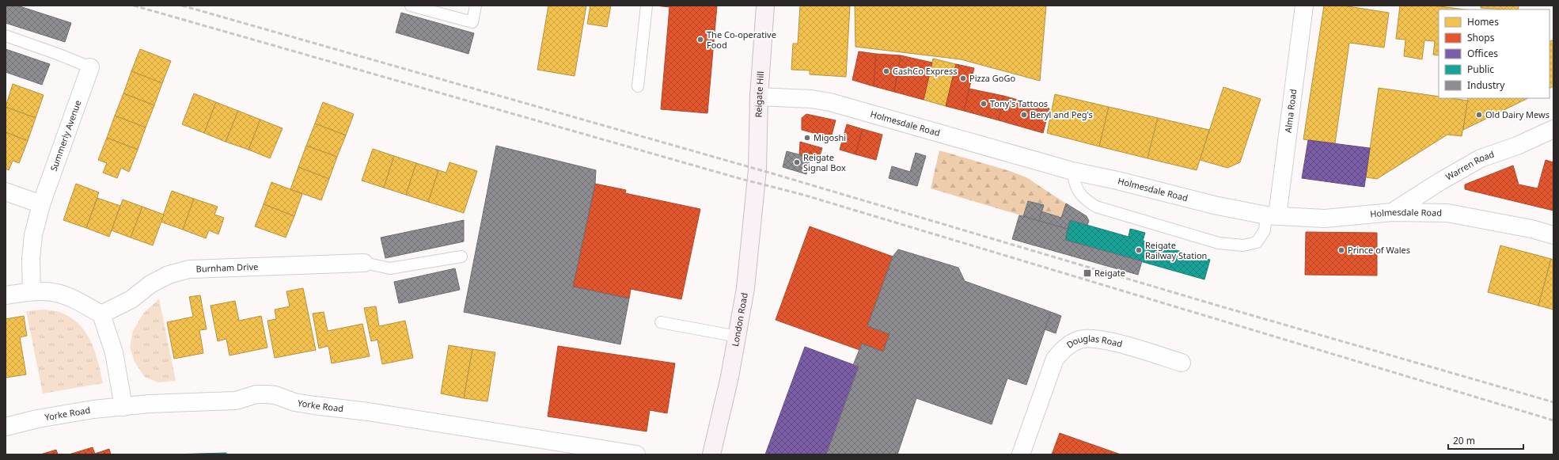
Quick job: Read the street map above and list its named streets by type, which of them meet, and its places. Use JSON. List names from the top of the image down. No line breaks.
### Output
{"streets":{"main road":["Reigate Hill","London Road"],"street":["Alma Road","Holmesdale Road","Summerly Avenue","Warren Road","Burnham Drive","Douglas Road","Yorke Road"]},"crossings":[["Reigate Hill","Holmesdale Road"],["Reigate Hill","London Road"],["Alma Road","Holmesdale Road"],["Holmesdale Road","Warren Road"]],"places":{"other":["The Co-operative Food","CashCo Express","Pizza GoGo","Tony's Tattoos","Beryl and Peg's","Old Dairy Mews","Migoshi","Reigate Signal Box","Reigate Railway Station","Prince of Wales"],"transit":["Reigate"]},"legend":["Homes","Shops","Offices","Public","Industry"],"scale_bar":"20 m"}
